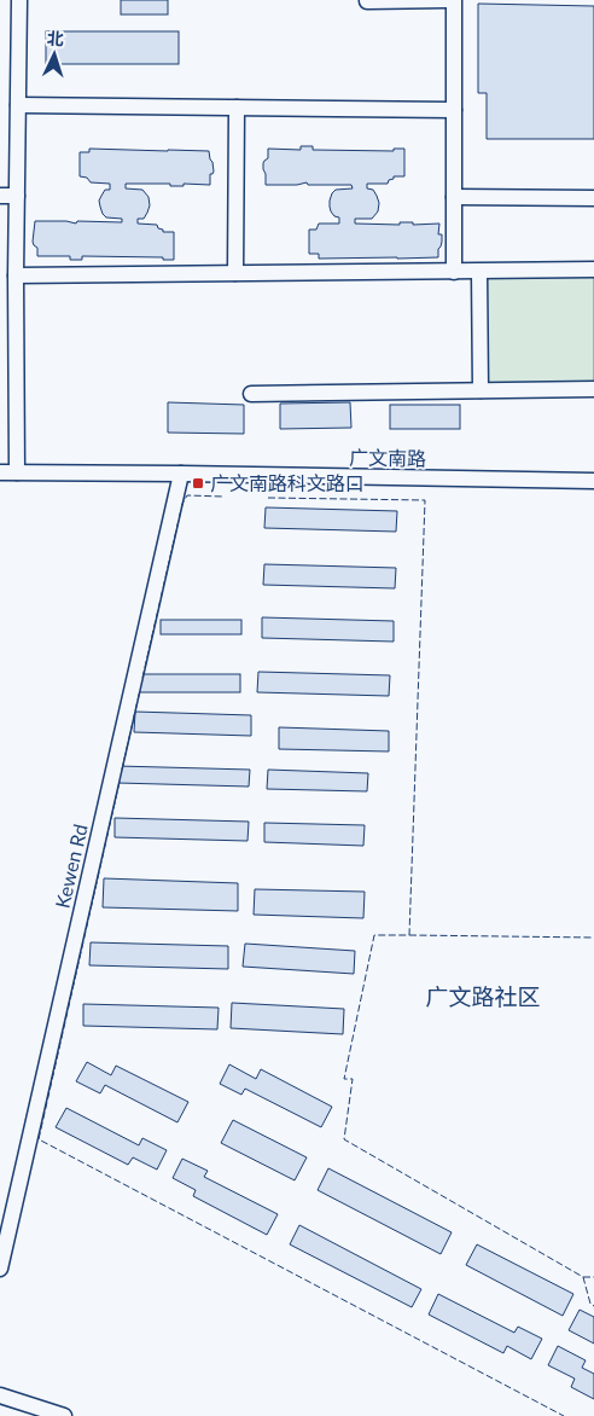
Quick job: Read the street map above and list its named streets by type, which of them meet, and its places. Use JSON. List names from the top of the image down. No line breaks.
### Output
{"streets":{"street":["广文南路","Kewen Rd"]},"crossings":[["广文南路","Kewen Rd"]],"districts":["广文路社区"],"places":{"transit":["广文南路科文路口"]},"north":"top"}
